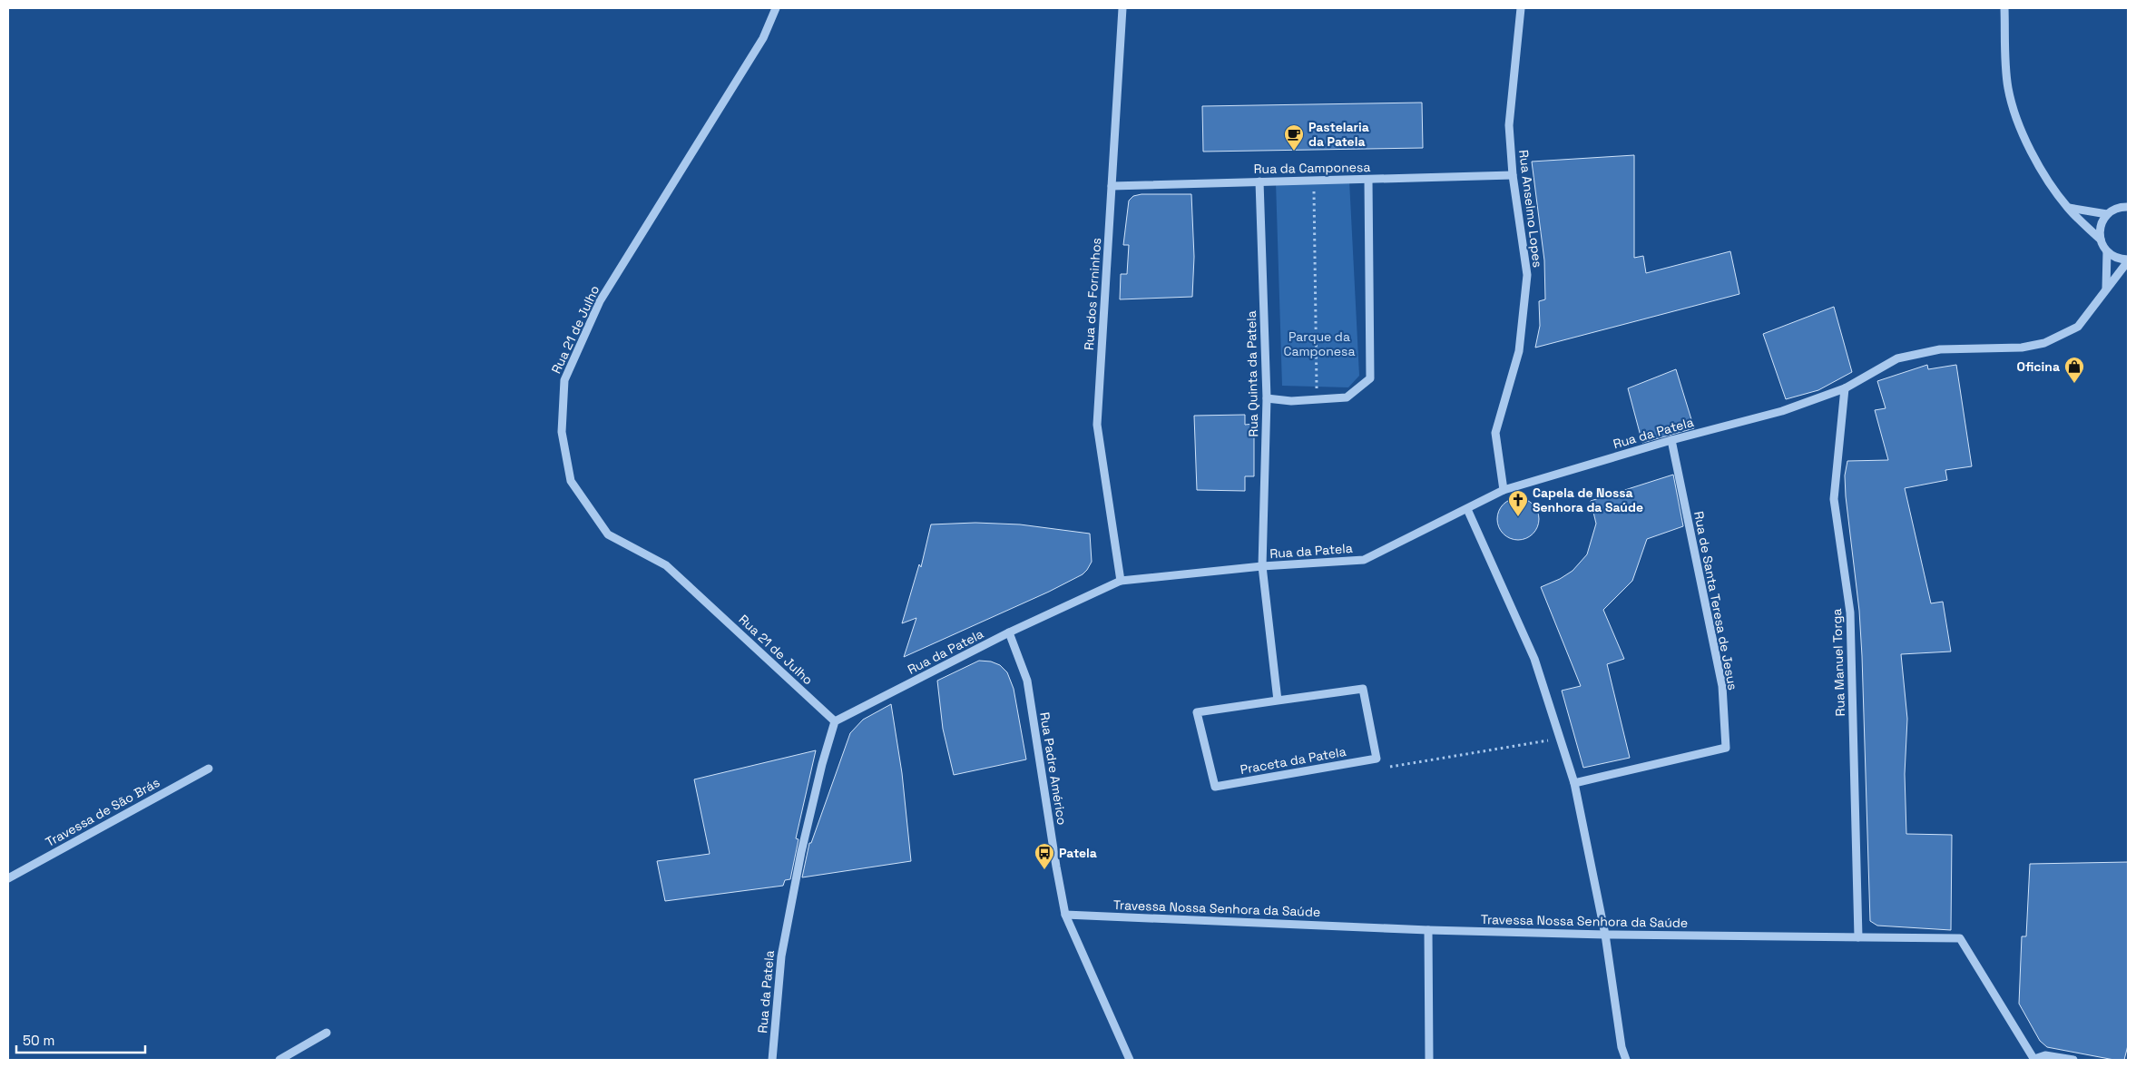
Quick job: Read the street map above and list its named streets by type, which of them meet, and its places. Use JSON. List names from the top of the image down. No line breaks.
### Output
{"streets":{"street":["Rua da Camponesa","Rua Anselmo Lopes","Rua dos Forninhos","Rua 21 de Julho","Rua Quinta da Patela","Rua da Patela","Rua de Santa Teresa de Jesus","Rua Manuel Torga","Praceta da Patela","Rua Padre Américo","Travessa de São Brás","Travessa Nossa Senhora da Saúde"]},"crossings":[["Rua da Camponesa","Rua Anselmo Lopes"],["Rua da Camponesa","Rua dos Forninhos"],["Rua da Camponesa","Rua Quinta da Patela"],["Rua Anselmo Lopes","Rua da Patela"],["Rua dos Forninhos","Rua da Patela"],["Rua 21 de Julho","Rua da Patela"],["Rua Quinta da Patela","Rua da Patela"],["Rua da Patela","Rua de Santa Teresa de Jesus"],["Rua da Patela","Rua Manuel Torga"],["Rua da Patela","Rua Padre Américo"],["Rua Manuel Torga","Travessa Nossa Senhora da Saúde"],["Rua Padre Américo","Travessa Nossa Senhora da Saúde"]],"parks":["Parque da Camponesa"],"places":{"cafe":["Pastelaria da Patela"],"shop":["Oficina"],"church":["Capela de Nossa Senhora da Saúde"],"bus stop":["Patela"]},"scale_bar":"50 m"}
